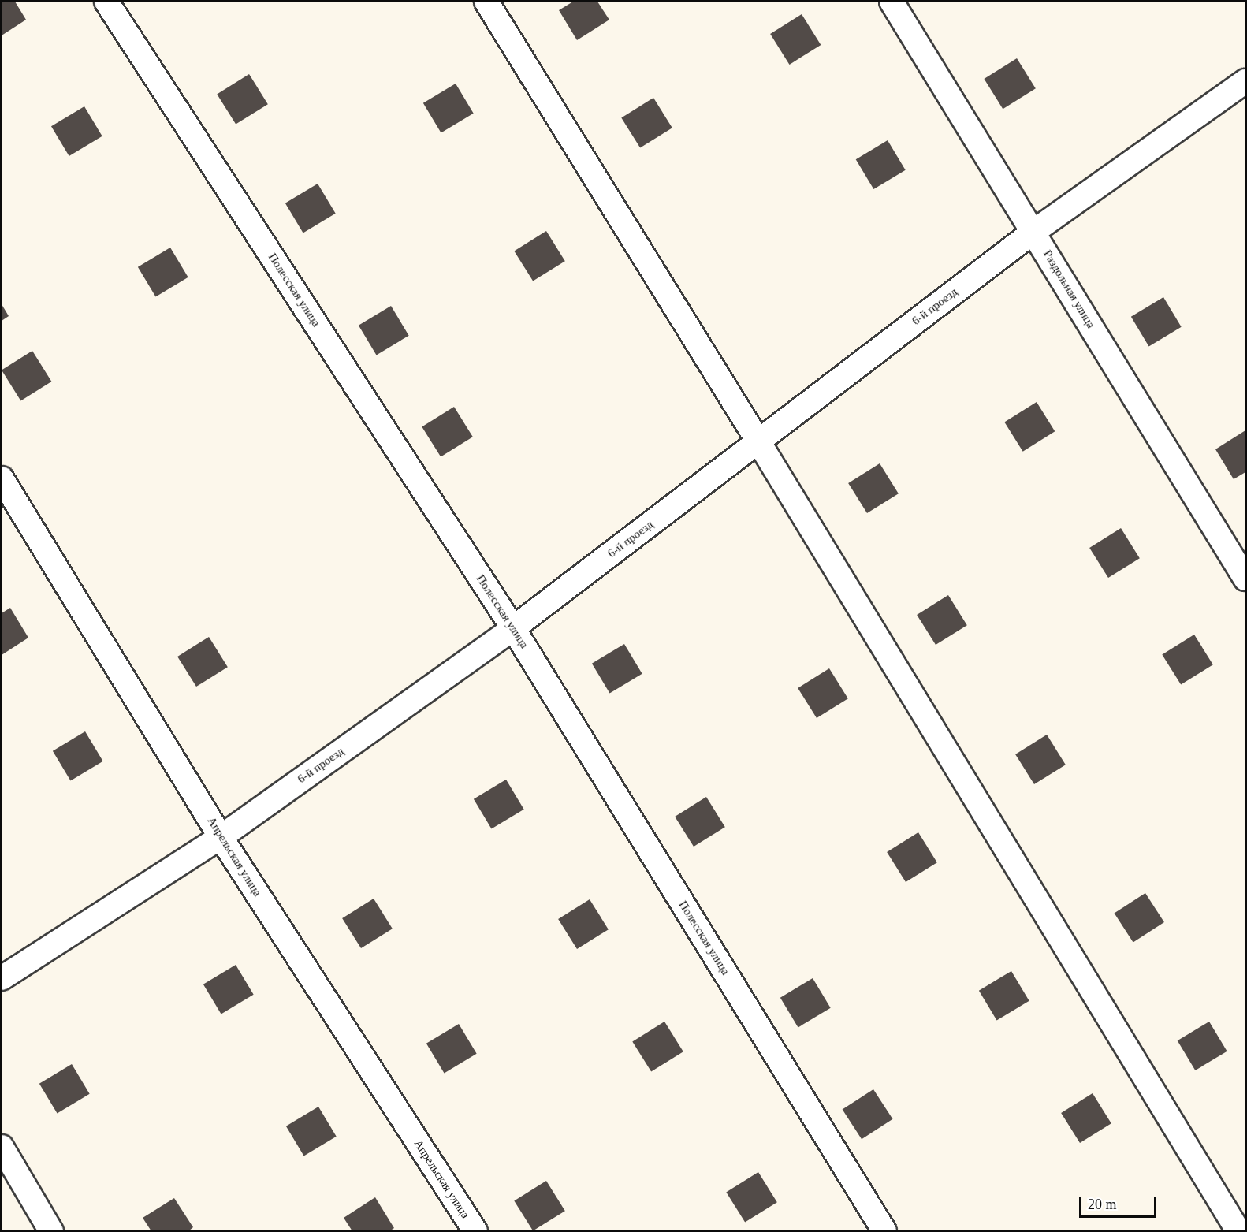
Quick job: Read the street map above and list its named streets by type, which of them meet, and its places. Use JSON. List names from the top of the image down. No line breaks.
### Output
{"streets":{"street":["Раздольная улица","Полесская улица","6-й проезд","Апрельская улица"]},"crossings":[["Раздольная улица","6-й проезд"],["Полесская улица","6-й проезд"],["6-й проезд","Апрельская улица"]],"scale_bar":"20 m"}
